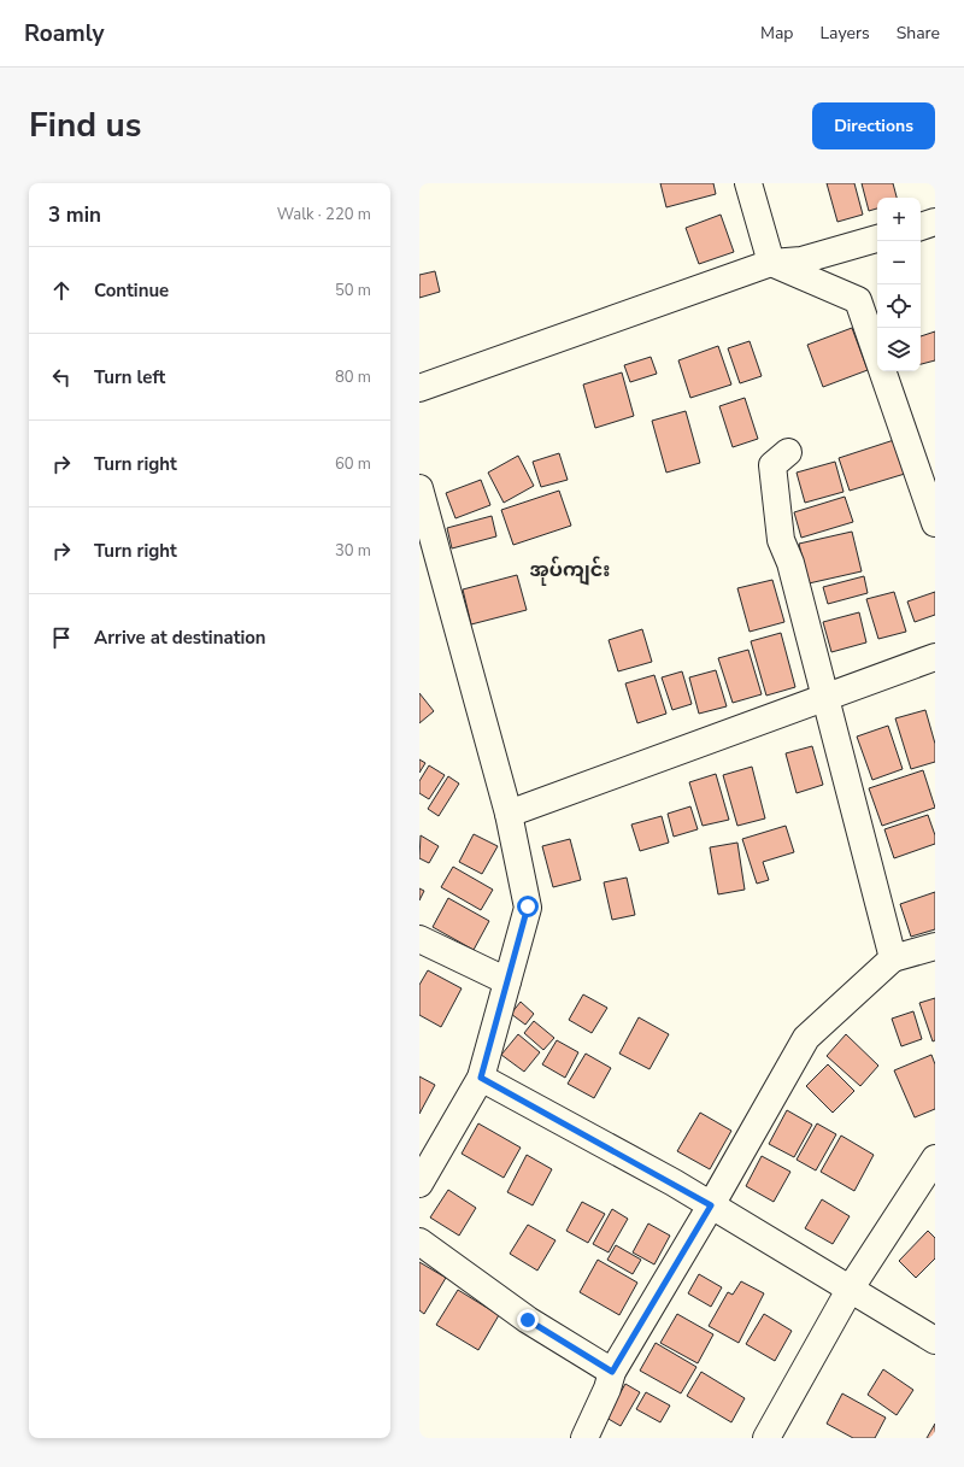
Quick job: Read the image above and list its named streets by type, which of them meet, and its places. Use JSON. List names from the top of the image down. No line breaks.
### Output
{"districts":["အုပ်ကျင်း"],"page":{"header":"Roamly","nav":["Map","Layers","Share"],"title":"Find us","buttons":"Directions","heading":["3 min","Walk · 220 m"],"map_buttons":["+","−"],"list":[["Continue","50 m"],["Turn left","80 m"],["Turn right","60 m"],["Turn right","30 m"],"Arrive at destination"]}}
